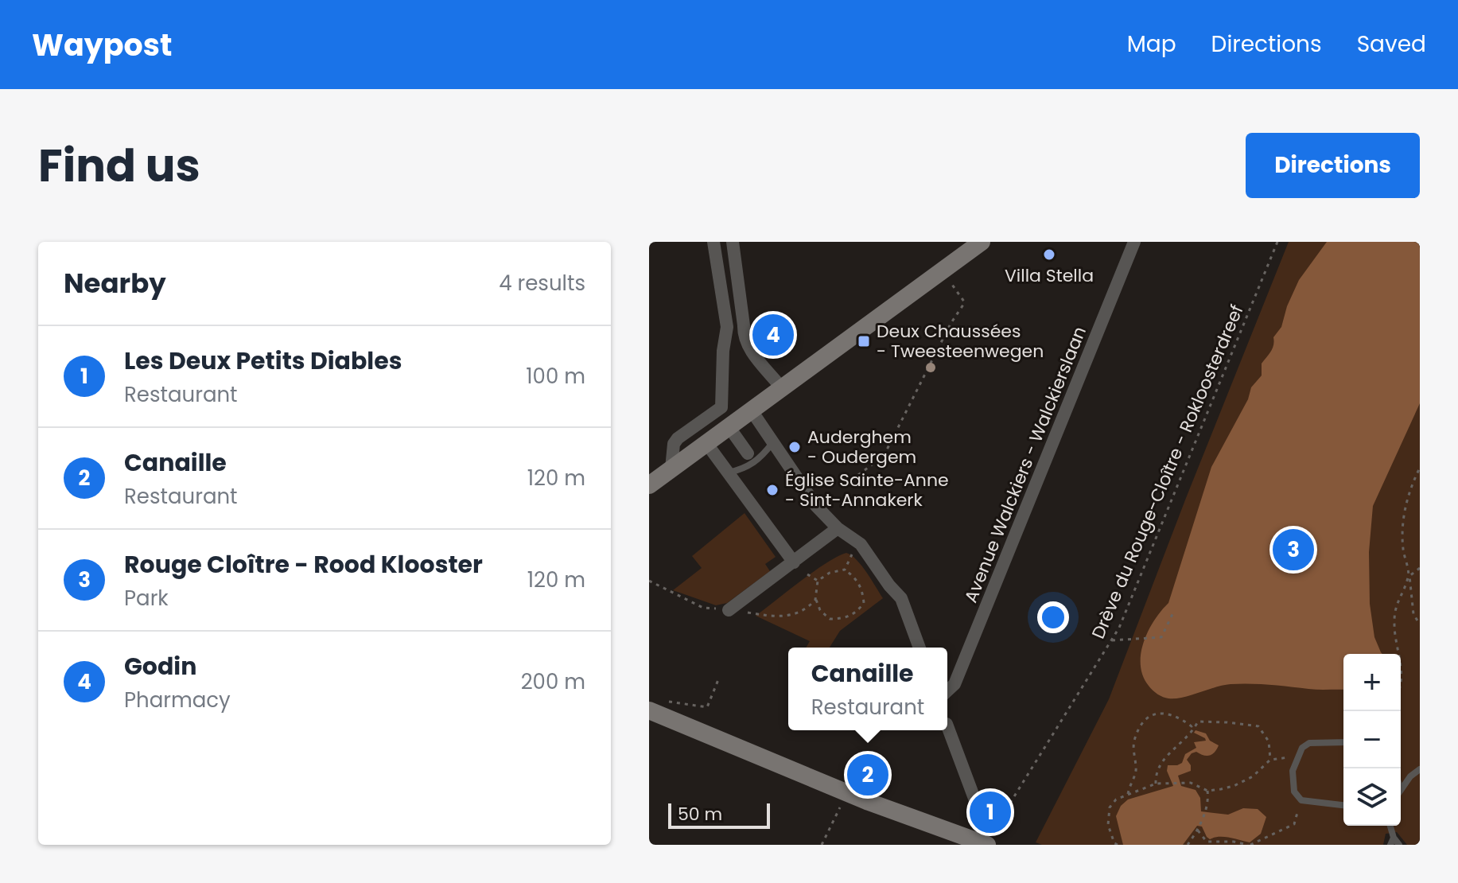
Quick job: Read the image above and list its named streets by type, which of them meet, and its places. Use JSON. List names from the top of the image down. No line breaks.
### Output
{"streets":{"street":["Avenue Walckiers - Walckierslaan"],"path":["Drève du Rouge-Cloître - Rokloosterdreef"]},"places":{"other":["Villa Stella","Auderghem - Oudergem","Église Sainte-Anne - Sint-Annakerk"],"transit":["Deux Chaussées - Tweesteenwegen"]},"scale_bar":"50 m","page":{"header":"Waypost","nav":["Map","Directions","Saved"],"title":"Find us","buttons":"Directions","heading":["Nearby","4 results"],"pins":["4","3","2","1"],"list":[{"mark":"1","name":"Les Deux Petits Diables","note":"Restaurant","value":"100 m"},{"mark":"2","name":"Canaille","note":"Restaurant","value":"120 m"},{"mark":"3","name":"Rouge Cloître - Rood Klooster","note":"Park","value":"120 m"},{"mark":"4","name":"Godin","note":"Pharmacy","value":"200 m"}],"popup":["Canaille","Restaurant"],"map_buttons":["+","−"],"scale":"50 m"}}
